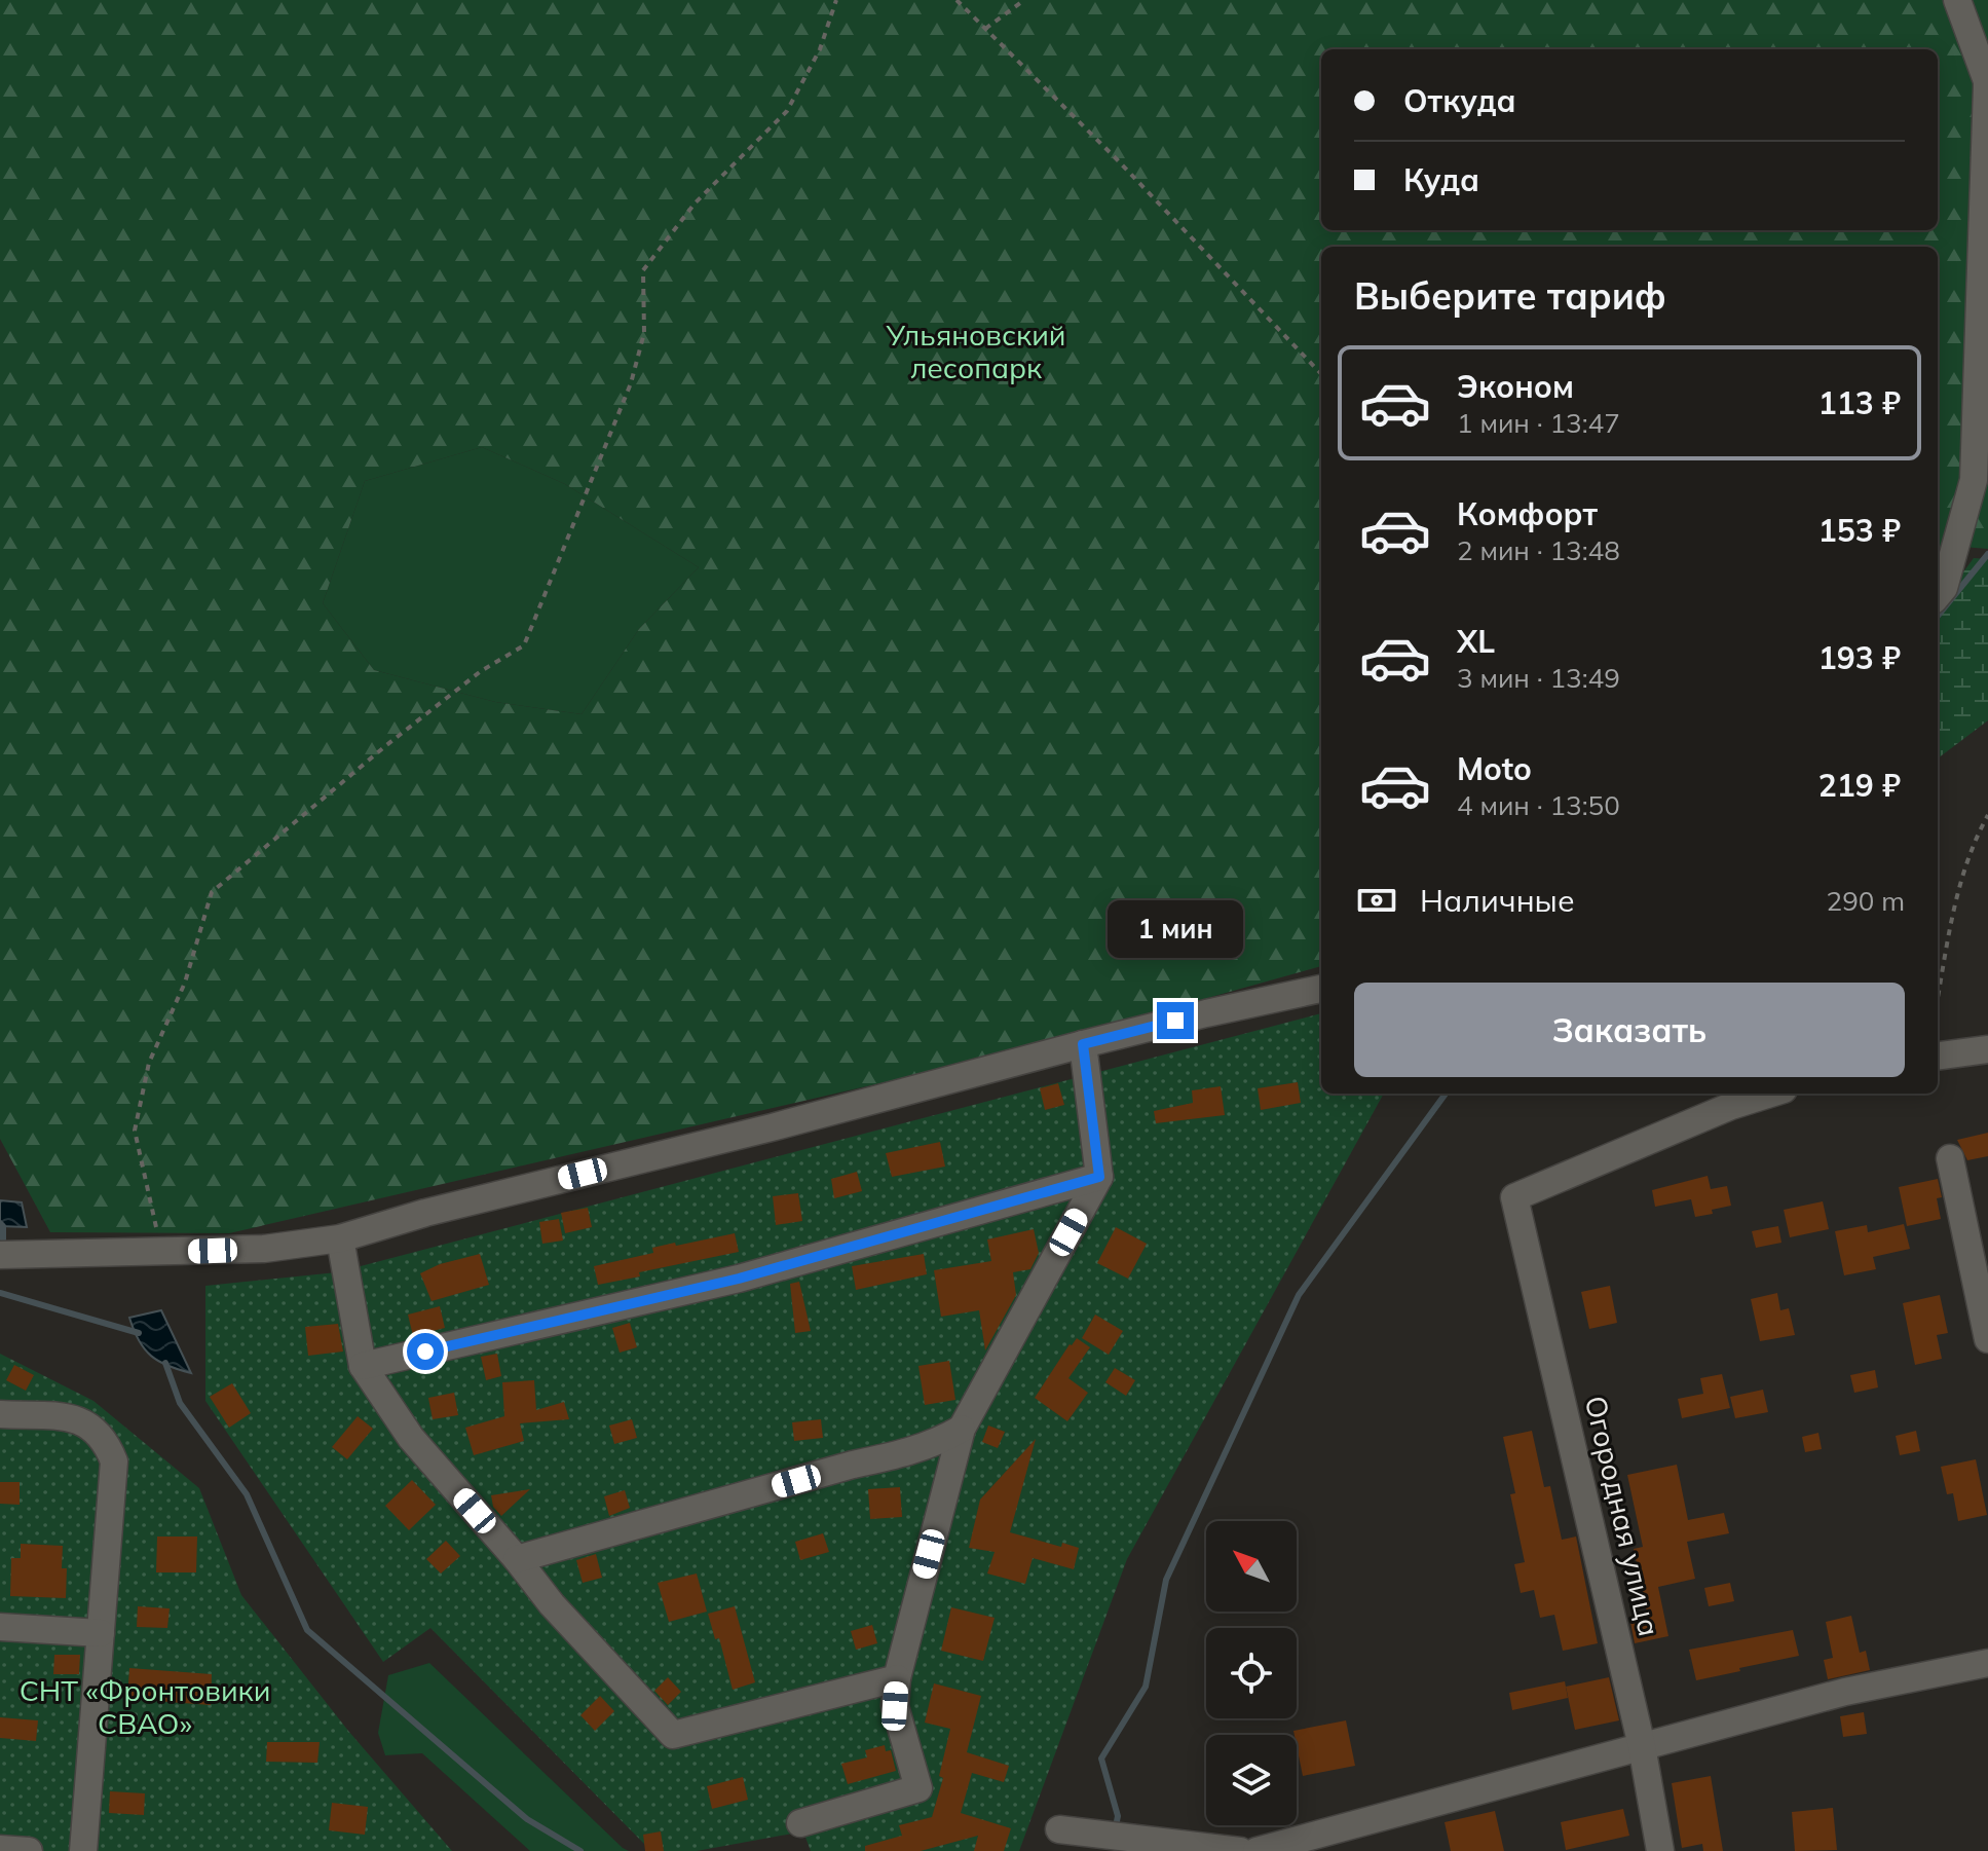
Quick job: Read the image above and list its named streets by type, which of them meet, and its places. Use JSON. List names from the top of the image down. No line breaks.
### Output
{"streets":{"street":["Огородная улица"]},"parks":["Ульяновский лесопарк","СНТ «Фронтовики СВАО»"],"north":"top left","page":{"banner":["Откуда","Куда"],"heading":"Выберите тариф","list":[{"name":"Эконом","note":"1 мин · 13:47","value":"113 ₽"},{"name":"Комфорт","note":"2 мин · 13:48","value":"153 ₽"},{"name":"XL","note":"3 мин · 13:49","value":"193 ₽"},{"name":"Moto","note":"4 мин · 13:50","value":"219 ₽"}],"pay":["Наличные","290 m"],"bubble":"1 мин","buttons":"Заказать"}}
